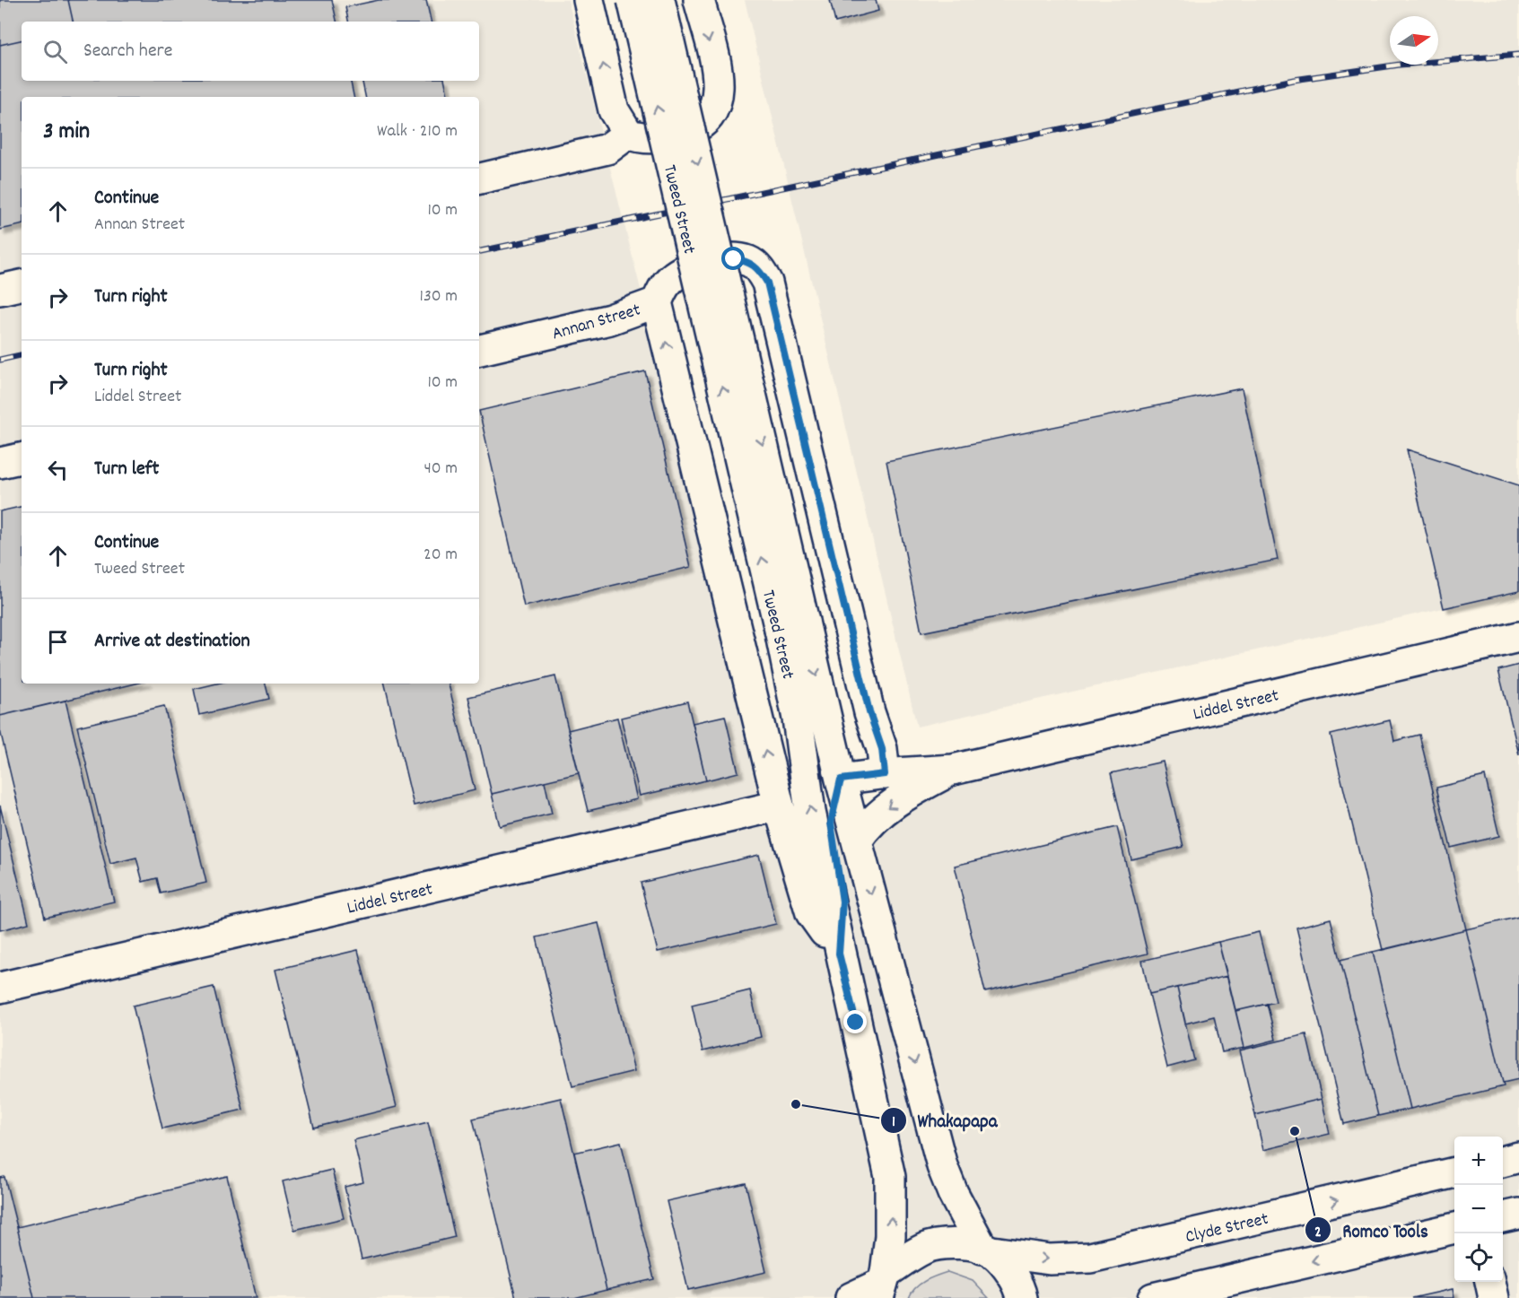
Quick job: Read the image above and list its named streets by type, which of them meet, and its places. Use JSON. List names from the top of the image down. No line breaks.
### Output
{"streets":{"main road":["Tweed Street","Annan Street","Liddel Street","Clyde Street"]},"crossings":[["Tweed Street","Liddel Street"],["Tweed Street","Clyde Street"],["Annan Street","Liddel Street"]],"places":["Whakapapa","Romco Tools"],"north":"right","page":{"search":"Search here","heading":["3 min","Walk · 210 m"],"list":[["Continue","Annan Street","10 m"],["Turn right","130 m"],["Turn right","Liddel Street","10 m"],["Turn left","40 m"],["Continue","Tweed Street","20 m"],"Arrive at destination"],"map_buttons":["+","−"]}}
